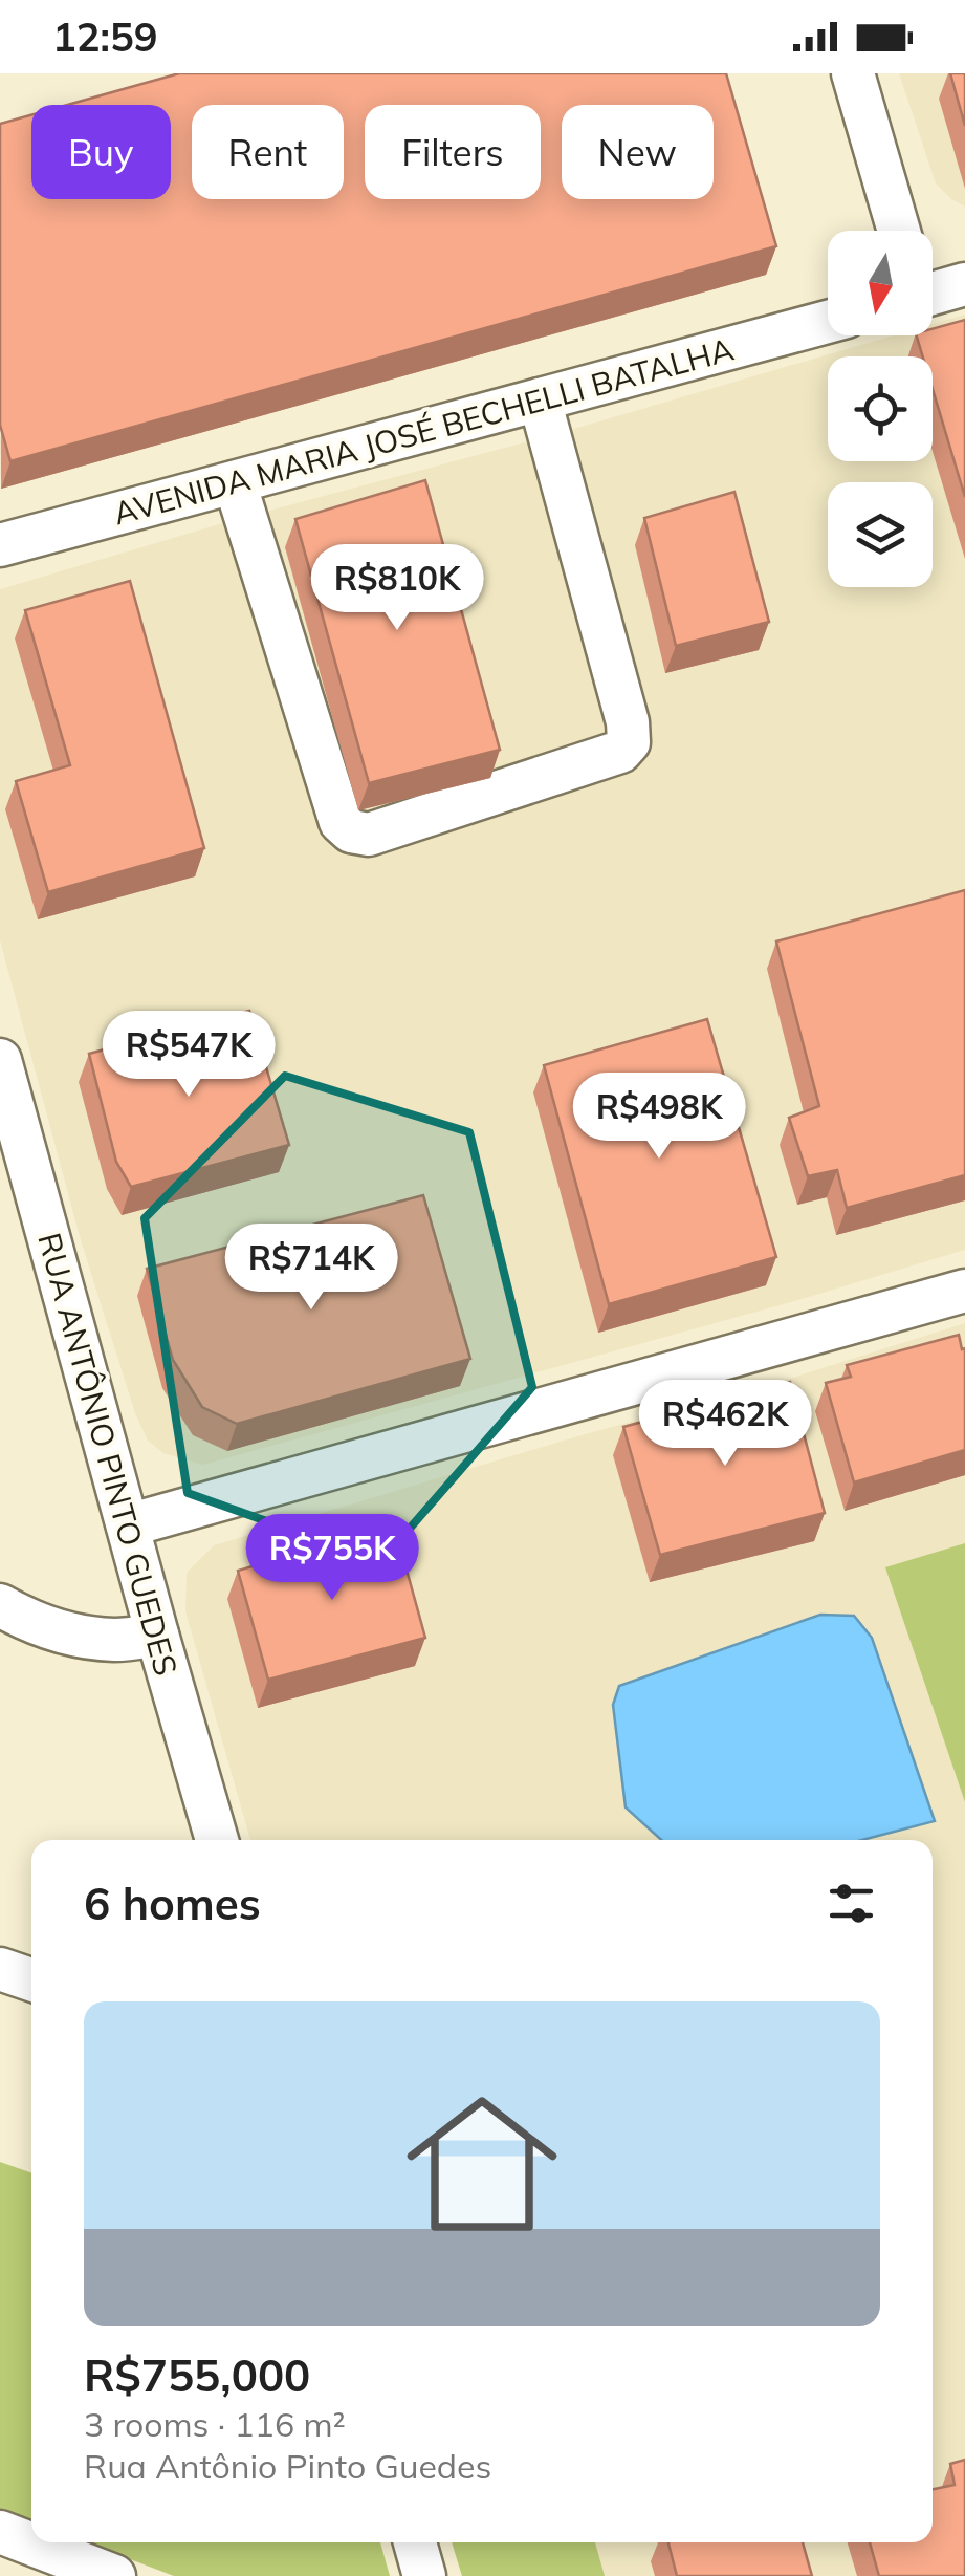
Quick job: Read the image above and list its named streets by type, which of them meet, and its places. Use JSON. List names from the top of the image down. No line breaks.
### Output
{"streets":{"street":["AVENIDA MARIA JOSÉ BECHELLI BATALHA","RUA ANTÔNIO PINTO GUEDES"]},"north":"bottom","page":{"status":"12:59","chip":["Buy","Rent","Filters","New"],"price":["R$810K","R$547K","R$498K","R$714K","R$462K","R$755K"],"heading":"6 homes","list":[{"name":"R$755,000","note":"3 rooms · 116 m² · Rua Antônio Pinto Guedes"}]}}
